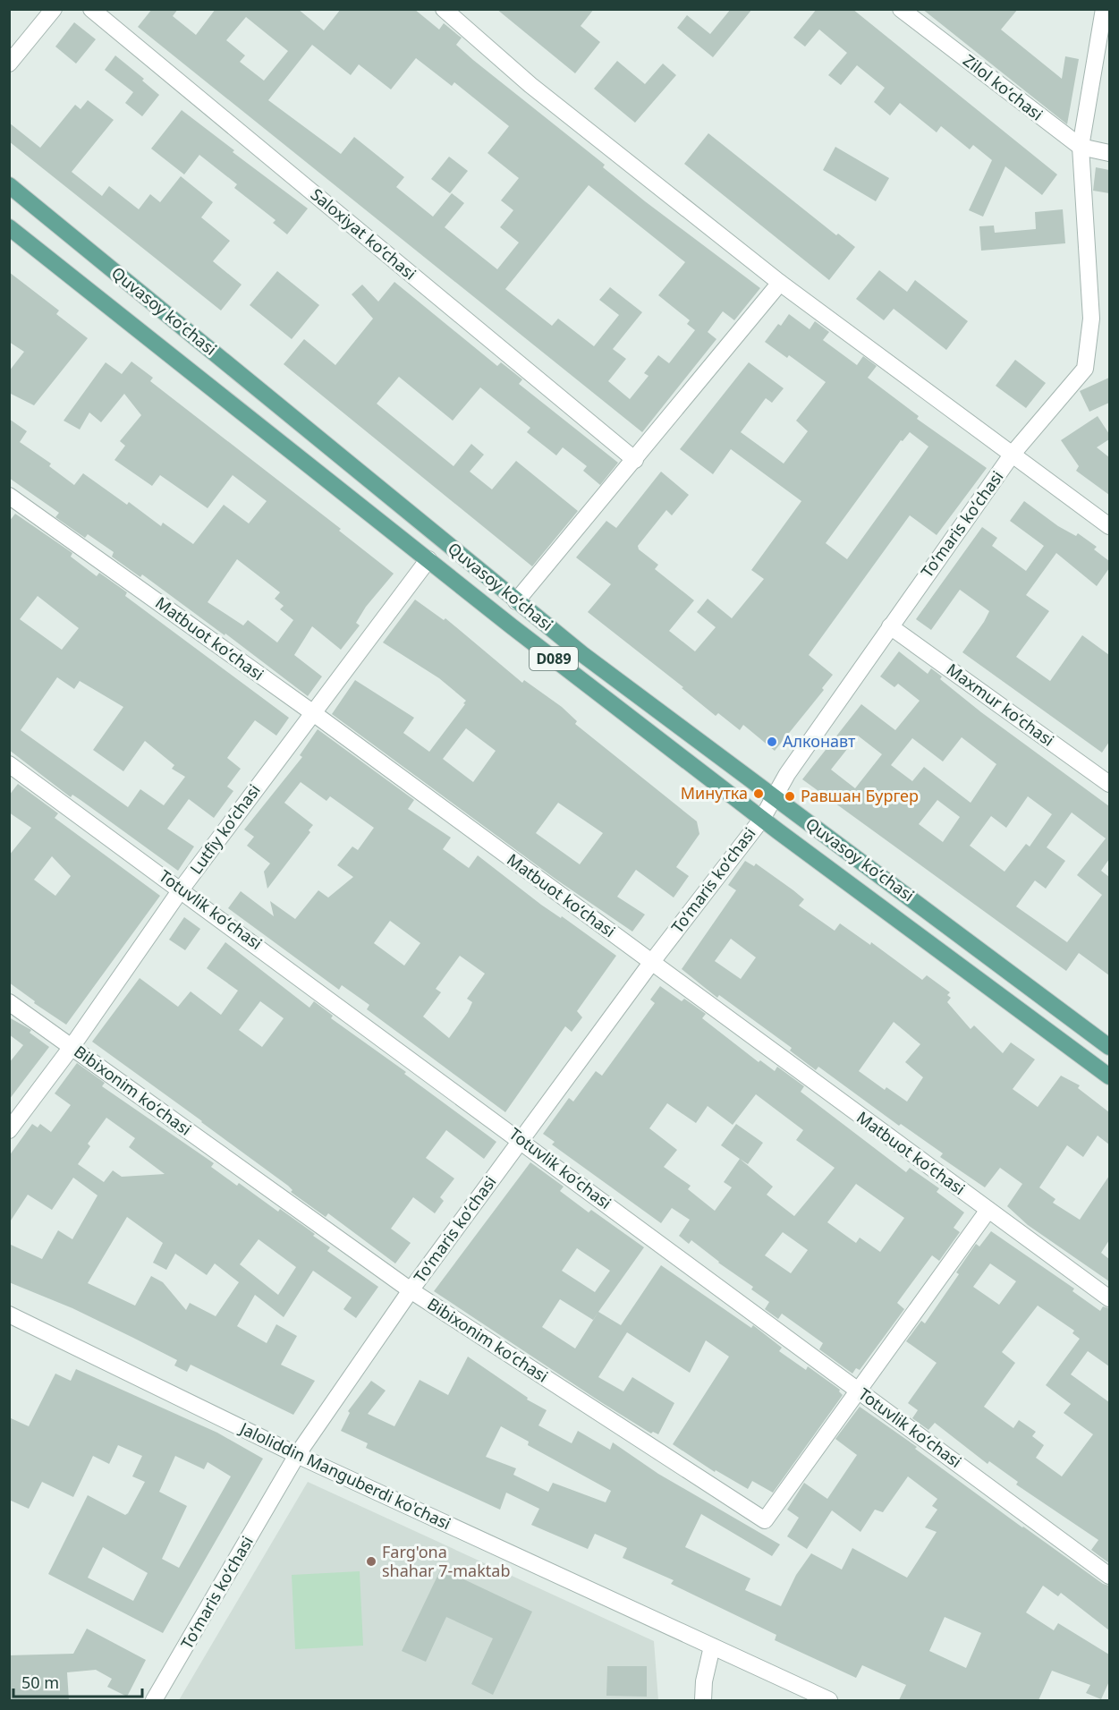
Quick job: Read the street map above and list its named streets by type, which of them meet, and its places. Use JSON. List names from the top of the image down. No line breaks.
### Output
{"streets":{"main road":["Quvasoy koʻchasi","D089"],"street":["Zilol koʻchasi","Saloxiyat koʻchasi","Toʻmaris koʻchasi","Matbuot koʻchasi","Maxmur koʻchasi","Lutfiy koʻchasi","Totuvlik koʻchasi","Bibixonim koʻchasi","Jaloliddin Manguberdi ko'chasi"]},"crossings":[["Zilol koʻchasi","Toʻmaris koʻchasi"],["Quvasoy koʻchasi","Toʻmaris koʻchasi"],["Quvasoy koʻchasi","Lutfiy koʻchasi"],["Toʻmaris koʻchasi","Matbuot koʻchasi"],["Toʻmaris koʻchasi","Maxmur koʻchasi"],["Toʻmaris koʻchasi","Totuvlik koʻchasi"],["Toʻmaris koʻchasi","Bibixonim koʻchasi"],["Toʻmaris koʻchasi","Jaloliddin Manguberdi ko'chasi"],["Matbuot koʻchasi","Lutfiy koʻchasi"],["Lutfiy koʻchasi","Totuvlik koʻchasi"],["Lutfiy koʻchasi","Bibixonim koʻchasi"],["Totuvlik koʻchasi","Bibixonim koʻchasi"]],"places":["Алконавт","Минутка","Равшан Бургер","Farg'ona shahar 7-maktab"],"scale_bar":"50 m"}
